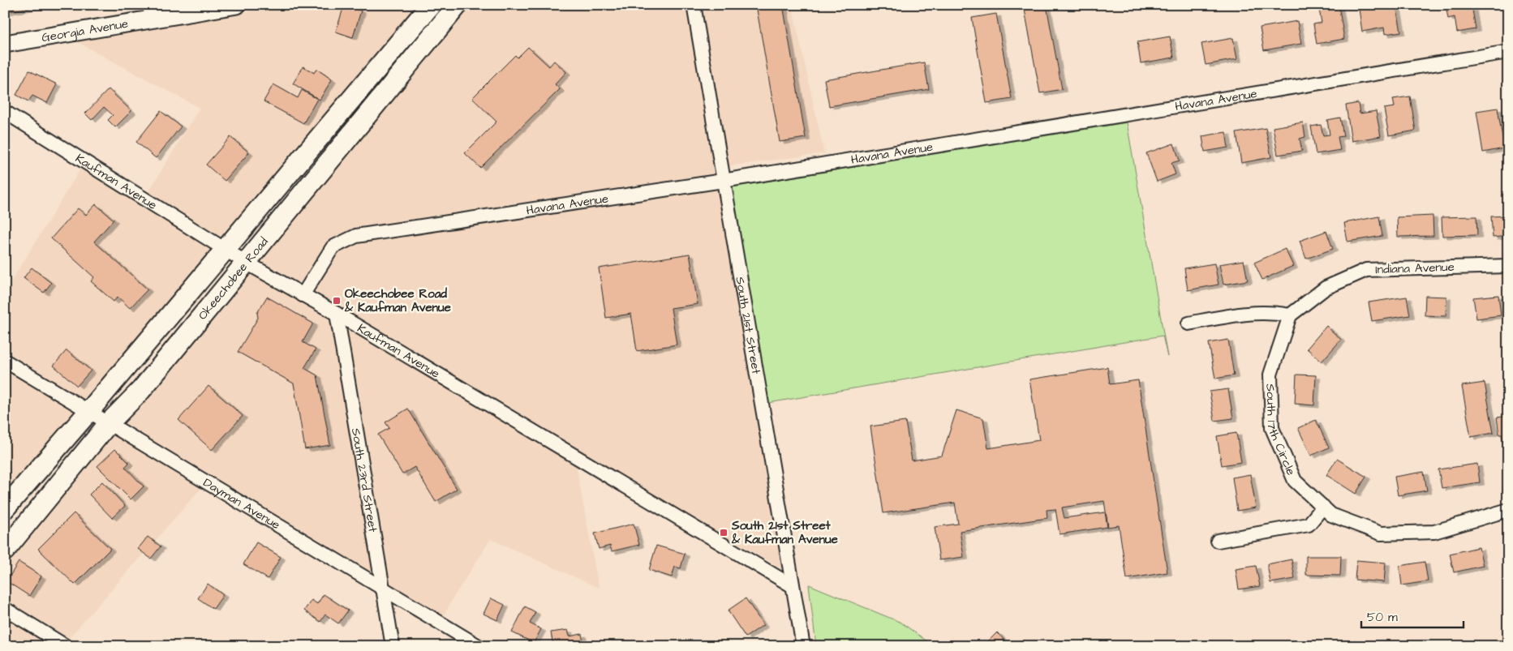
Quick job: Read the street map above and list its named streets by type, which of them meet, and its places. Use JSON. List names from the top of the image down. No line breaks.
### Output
{"streets":{"main road":["Okeechobee Road"],"street":["Georgia Avenue","Havana Avenue","Kaufman Avenue","Indiana Avenue","South 21st Street","South 17th Circle","South 23rd Street","Dayman Avenue"]},"crossings":[["Havana Avenue","Kaufman Avenue"],["Havana Avenue","South 21st Street"],["Kaufman Avenue","Okeechobee Road"],["Kaufman Avenue","South 21st Street"],["Kaufman Avenue","South 23rd Street"],["Indiana Avenue","South 17th Circle"],["Okeechobee Road","Dayman Avenue"],["South 23rd Street","Dayman Avenue"]],"places":{"transit":["Okeechobee Road & Kaufman Avenue","South 21st Street & Kaufman Avenue"]},"scale_bar":"50 m"}
